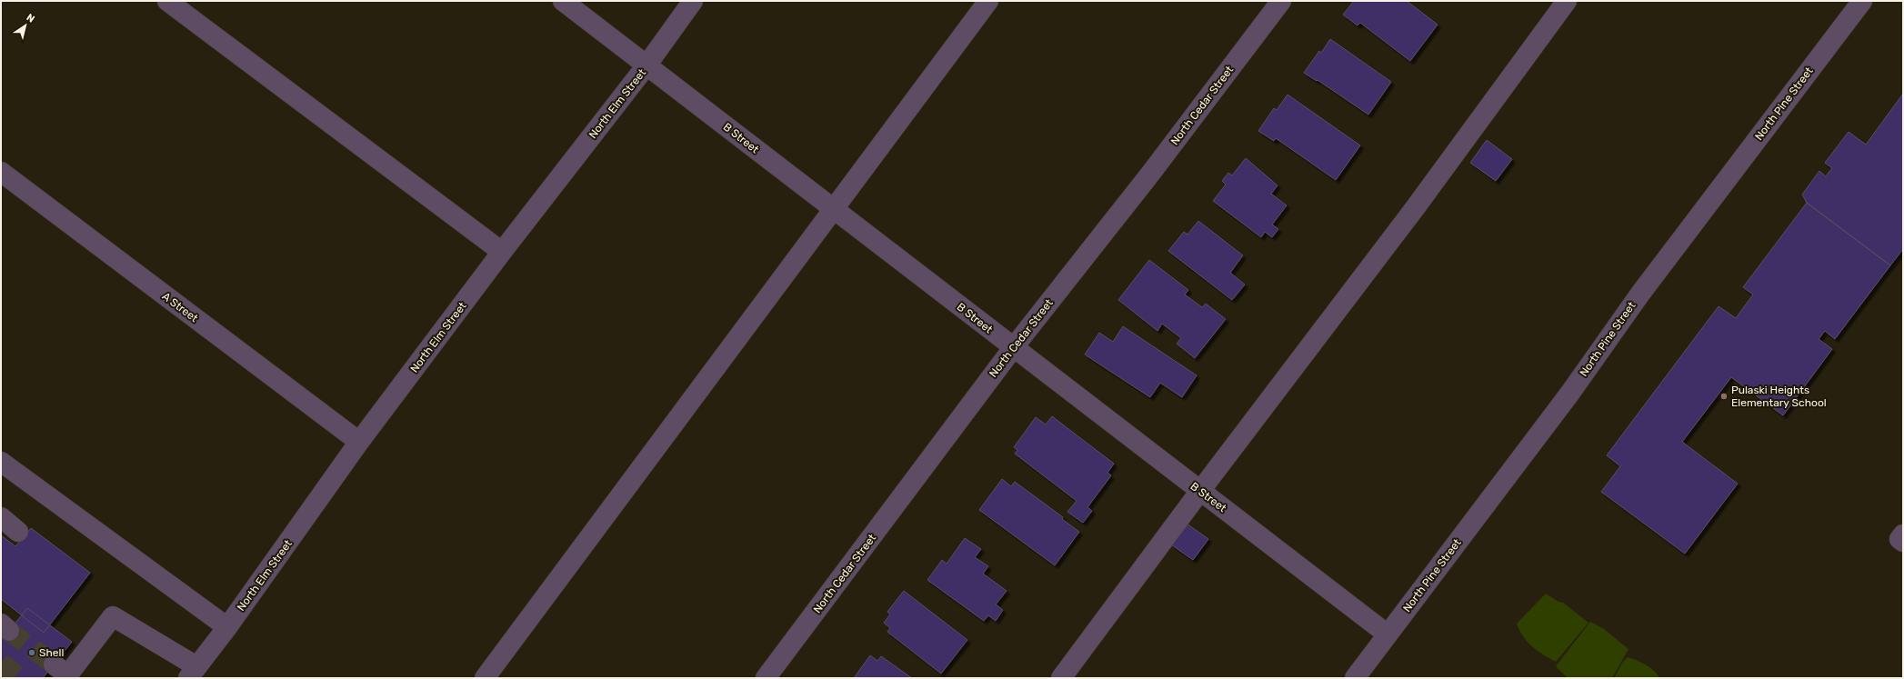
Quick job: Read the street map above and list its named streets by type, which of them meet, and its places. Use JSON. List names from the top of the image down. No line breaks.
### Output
{"streets":{"street":["North Elm Street","North Pine Street","North Cedar Street","B Street","A Street"]},"crossings":[["North Elm Street","B Street"],["North Elm Street","A Street"],["North Pine Street","B Street"],["North Cedar Street","B Street"]],"places":["Pulaski Heights Elementary School","Shell"],"north":"top right"}
